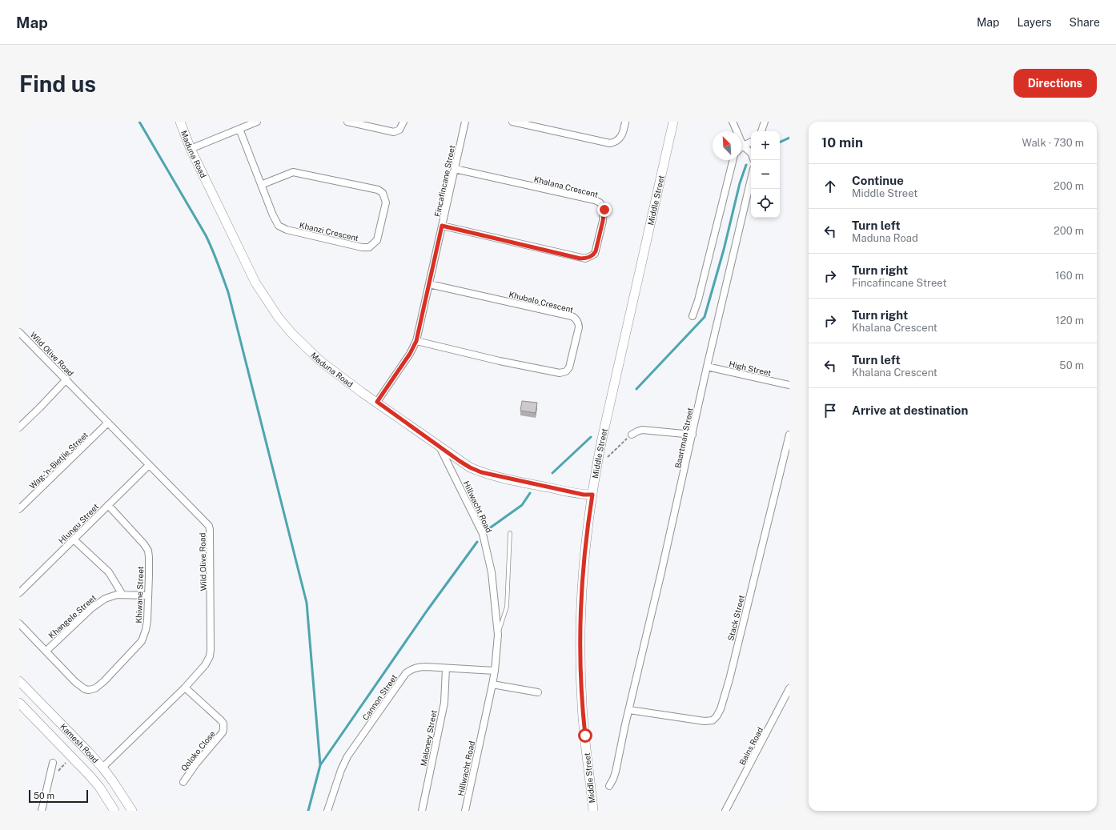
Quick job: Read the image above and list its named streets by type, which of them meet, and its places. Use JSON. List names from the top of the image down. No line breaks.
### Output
{"streets":{"main road":["Maduna Road","Middle Street","Kamesh Road"],"street":["Fincafincane Street","Khalana Crescent","Khanzi Crescent","Khubalo Crescent","Wild Olive Road","High Street","Baartman Street","Wag-'n-Bietjie Street","Hillwacht Road","Hlungu Street","Khiwane Street","Khangele Street","Stack Street","Cannon Street","Maloney Street","Bains Road","Qoloko Close"]},"crossings":[["Maduna Road","Fincafincane Street"],["Maduna Road","Middle Street"],["Maduna Road","Hillwacht Road"],["Fincafincane Street","Khalana Crescent"],["Fincafincane Street","Khubalo Crescent"],["Wild Olive Road","Wag-'n-Bietjie Street"],["Wild Olive Road","Hlungu Street"],["Wild Olive Road","Kamesh Road"],["Wild Olive Road","Qoloko Close"],["High Street","Baartman Street"],["Baartman Street","Stack Street"],["Hillwacht Road","Cannon Street"],["Hlungu Street","Khiwane Street"],["Khiwane Street","Khangele Street"],["Cannon Street","Maloney Street"]],"scale_bar":"50 m","north":"top left","page":{"header":"Map","nav":["Map","Layers","Share"],"buttons":"Directions","title":"Find us","heading":["10 min","Walk · 730 m"],"map_buttons":["+","−"],"list":[["Continue","Middle Street","200 m"],["Turn left","Maduna Road","200 m"],["Turn right","Fincafincane Street","160 m"],["Turn right","Khalana Crescent","120 m"],["Turn left","Khalana Crescent","50 m"],"Arrive at destination"],"scale":"50 m"}}
